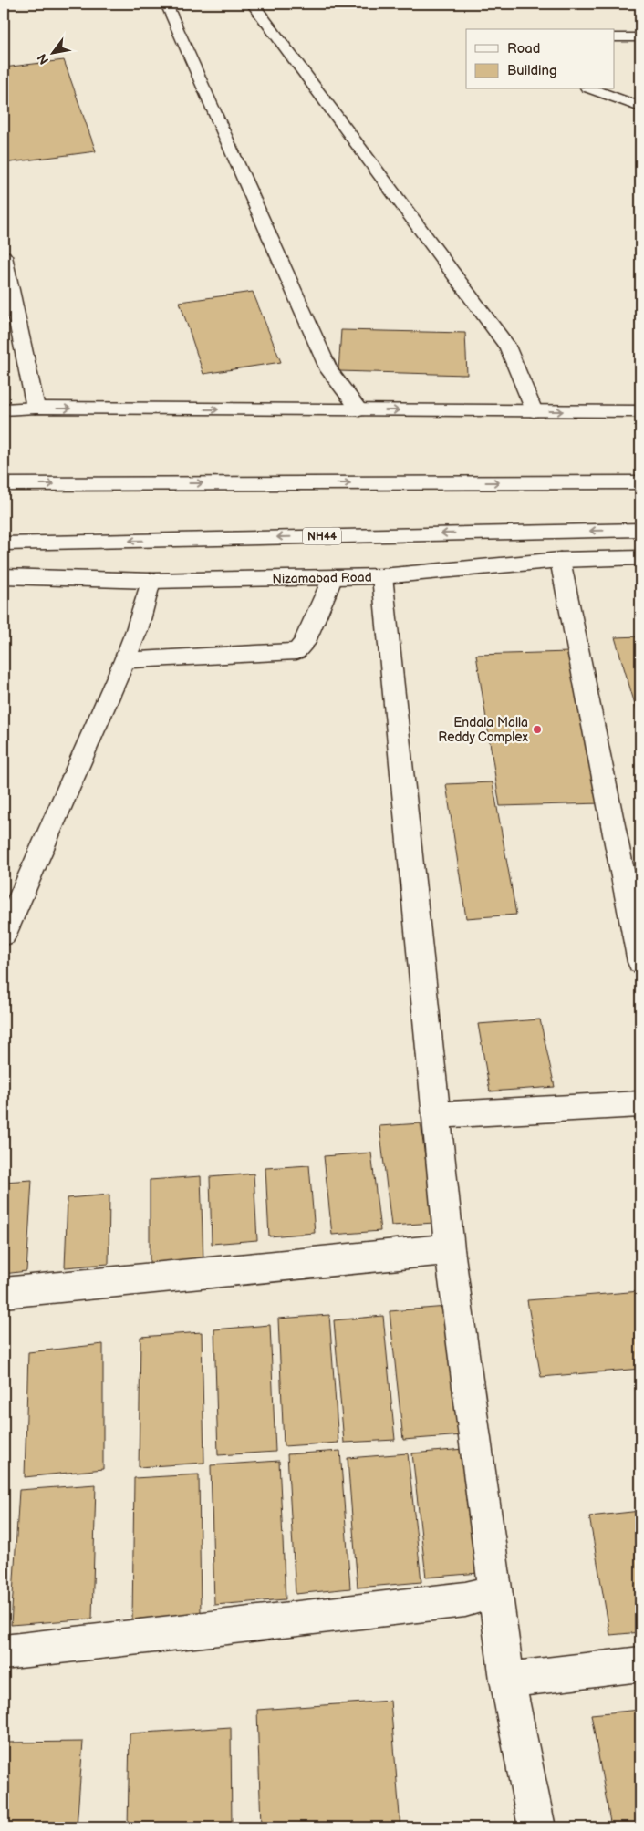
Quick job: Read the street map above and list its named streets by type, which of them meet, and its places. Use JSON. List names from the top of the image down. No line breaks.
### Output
{"streets":{"main road":["NH44","Nizamabad Road"]},"places":["Endala Malla Reddy Complex"],"legend":["Road","Building"],"north":"bottom left"}
